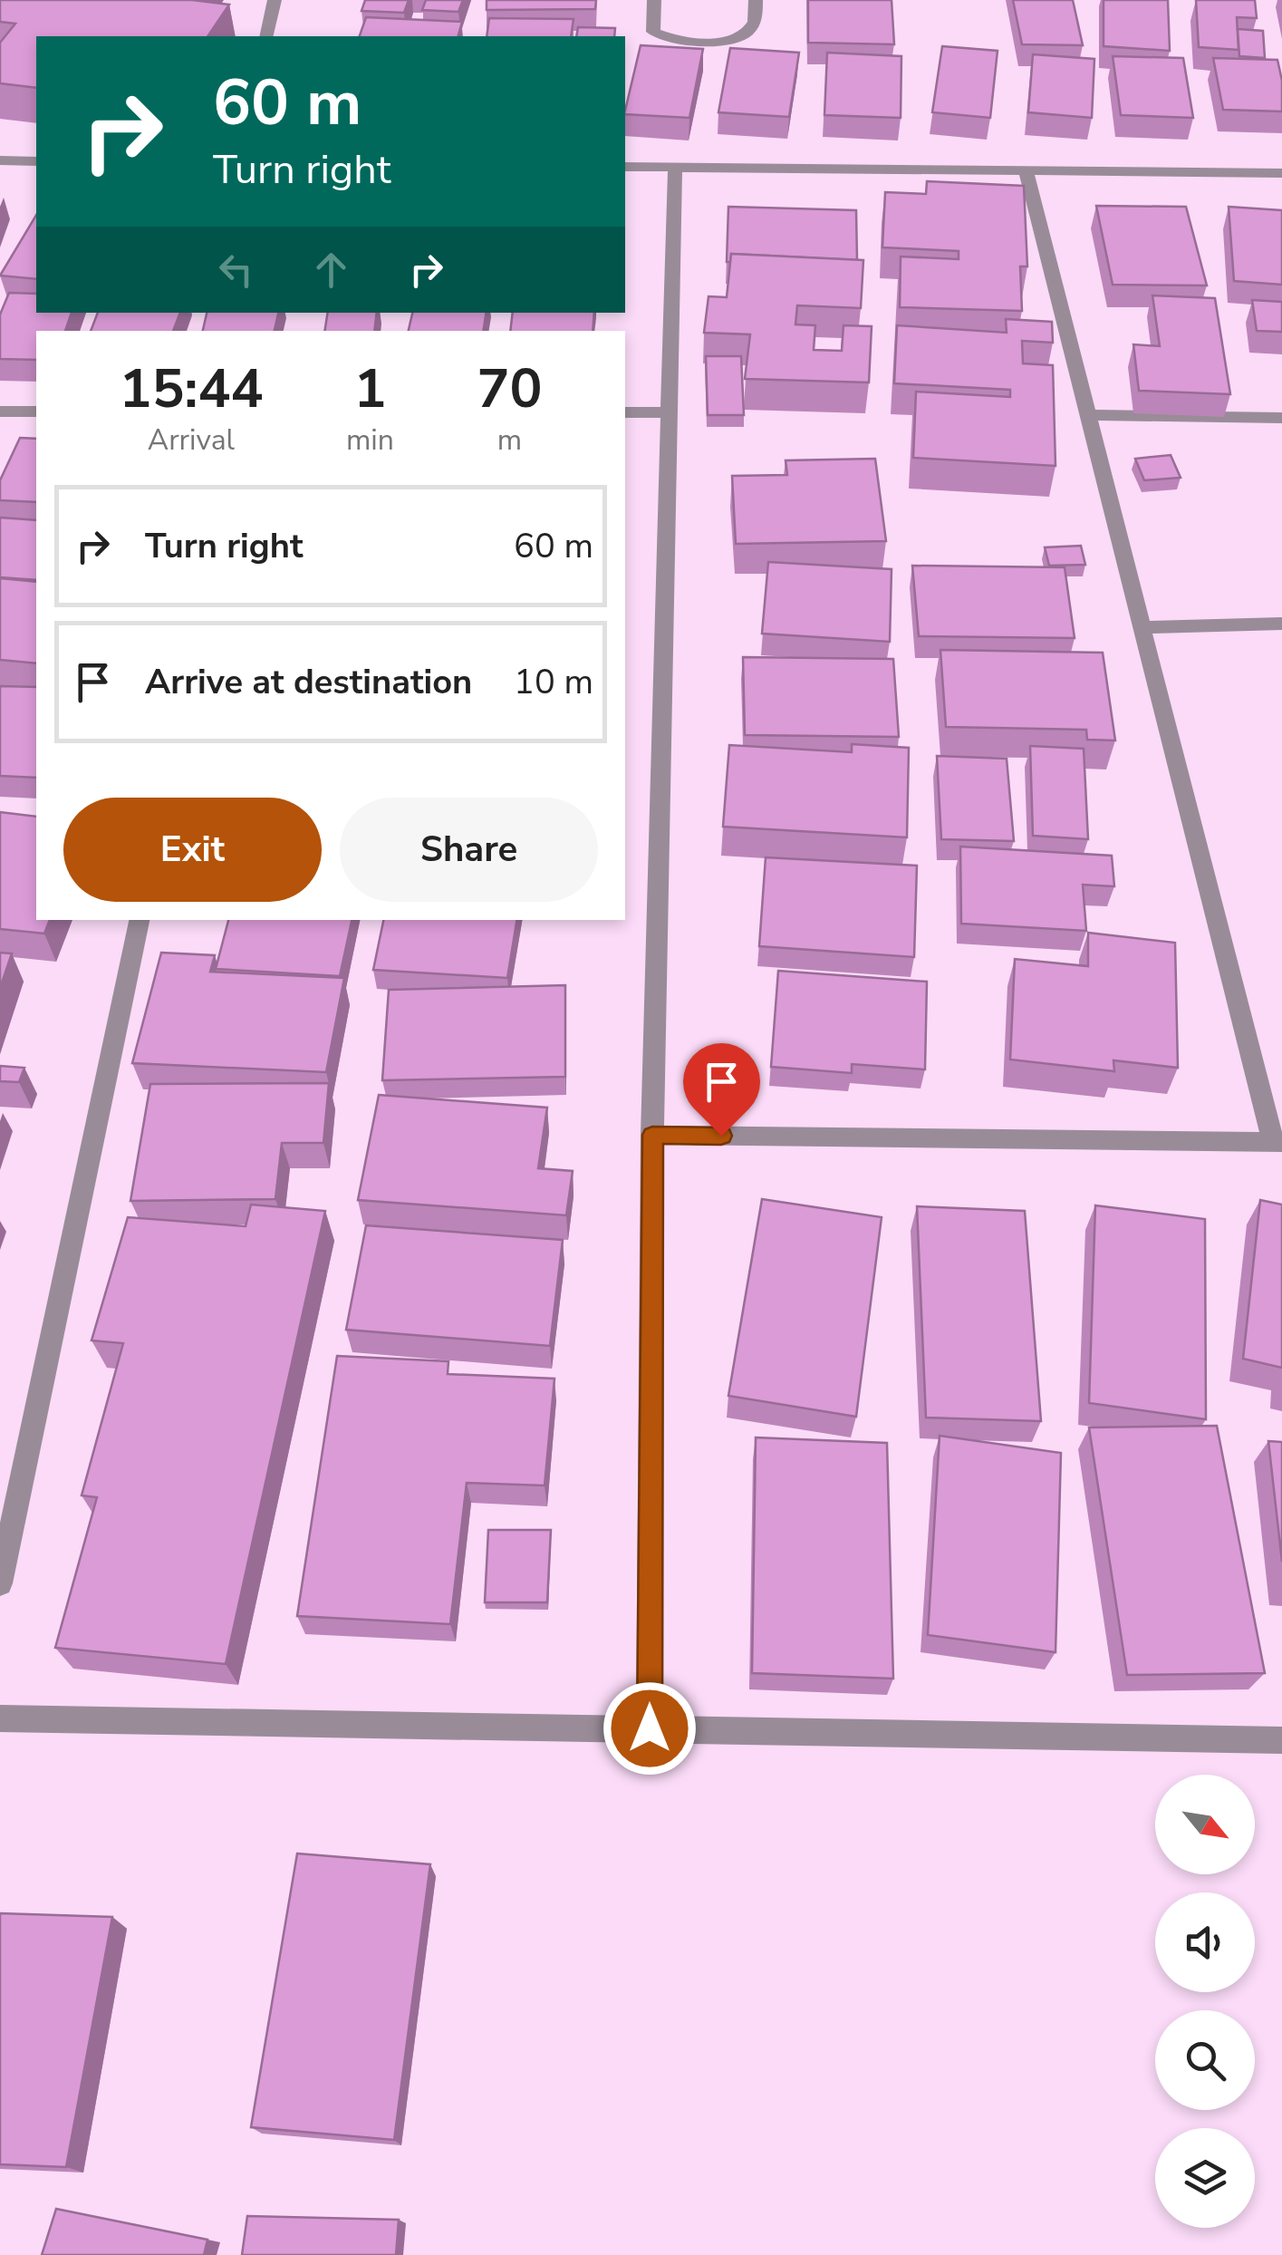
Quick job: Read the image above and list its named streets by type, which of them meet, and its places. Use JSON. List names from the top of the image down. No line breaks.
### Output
{"north":"bottom right","page":{"turn":["60 m","Turn right"],"eta":["15:44","Arrival","1","min","70","m"],"list":[{"name":"Turn right","value":"60 m"},{"name":"Arrive at destination","value":"10 m"}],"buttons":["Exit","Share"]}}
